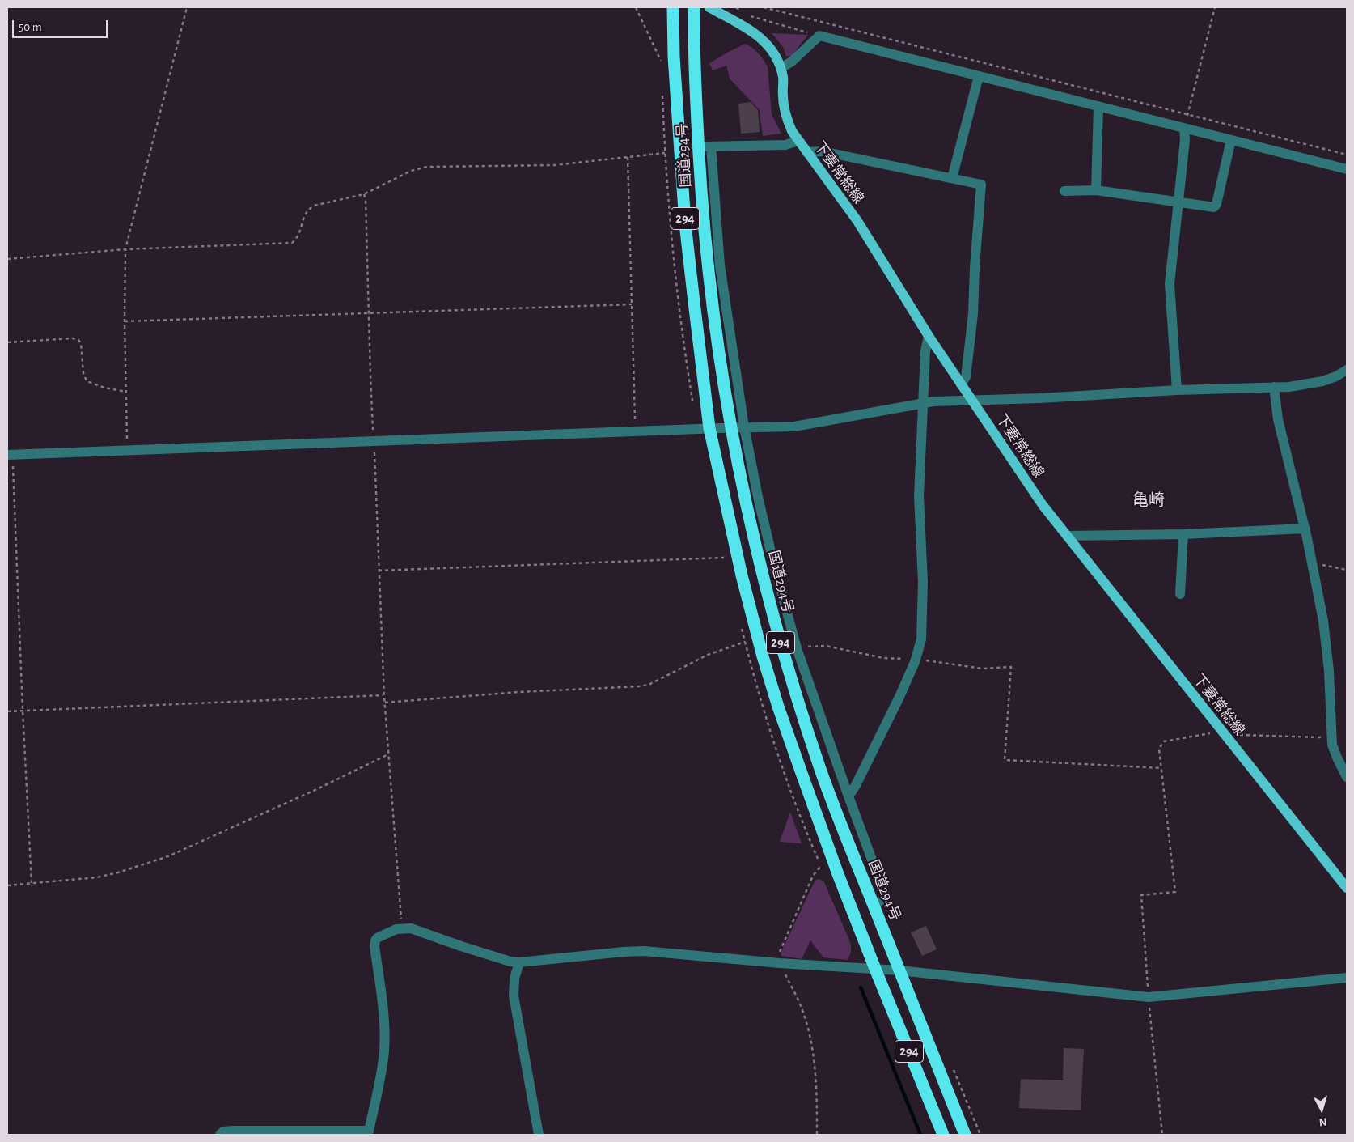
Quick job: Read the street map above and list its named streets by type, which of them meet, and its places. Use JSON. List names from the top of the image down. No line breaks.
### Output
{"streets":{"highway":["国道294号","294"],"main road":["下妻常総線"]},"districts":["亀崎"],"scale_bar":"50 m","north":"bottom"}
